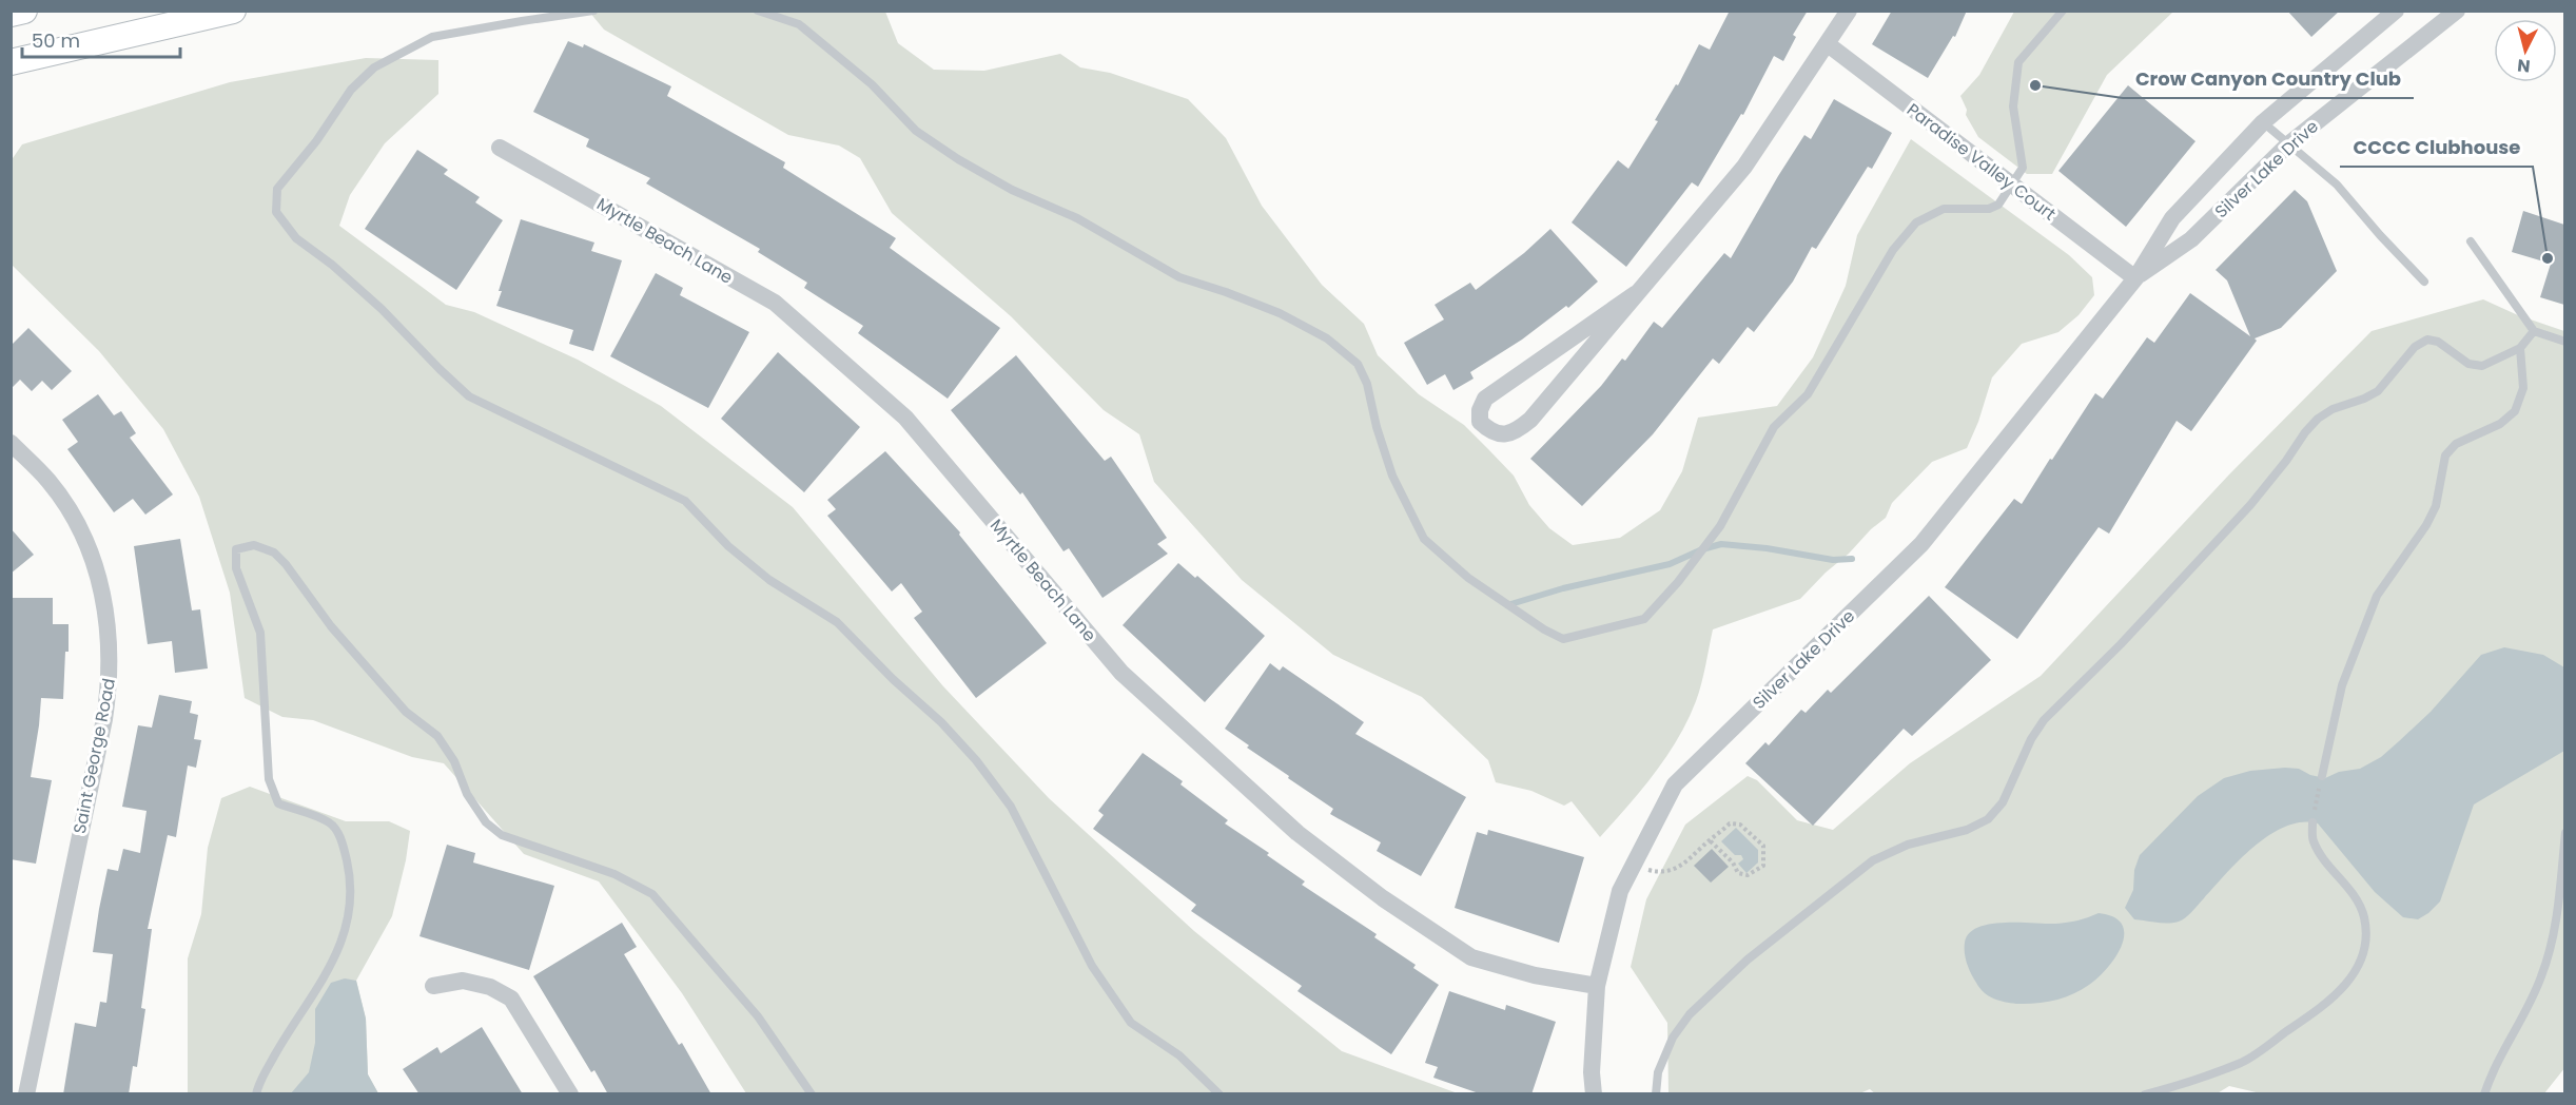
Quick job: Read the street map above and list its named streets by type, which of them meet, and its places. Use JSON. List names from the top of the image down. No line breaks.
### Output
{"streets":{"street":["Paradise Valley Court","Silver Lake Drive","Myrtle Beach Lane","Saint George Road"]},"crossings":[["Paradise Valley Court","Silver Lake Drive"],["Silver Lake Drive","Myrtle Beach Lane"]],"places":["Crow Canyon Country Club","CCCC Clubhouse"],"scale_bar":"50 m","north":"bottom"}
